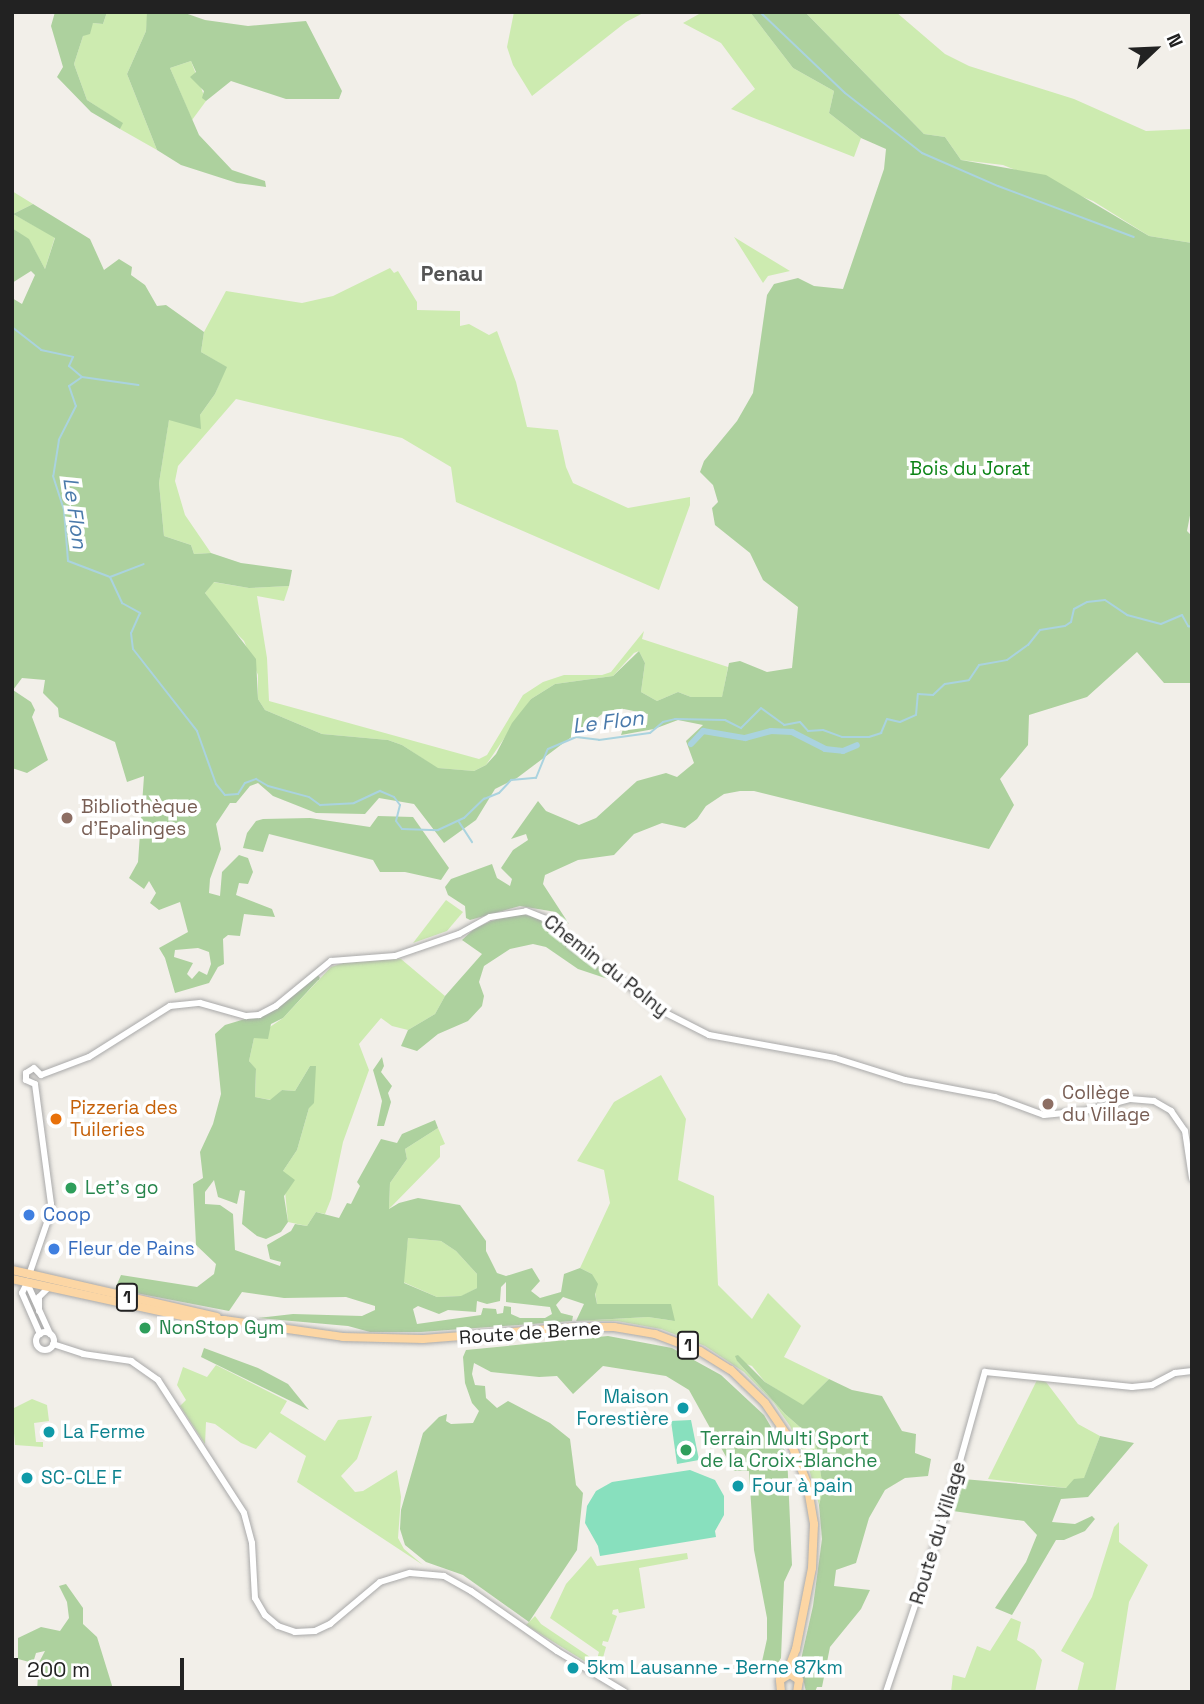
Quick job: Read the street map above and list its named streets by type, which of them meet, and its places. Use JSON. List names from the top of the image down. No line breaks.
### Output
{"streets":{"main road":["1","Route de Berne"],"street":["Chemin du Polny","Route du Village"]},"districts":["Penau"],"water":["Le Flon"],"parks":["Bois du Jorat"],"places":["Bibliothèque d'Epalinges","Collège du Village","Pizzeria des Tuileries","Let's go","Coop","Fleur de Pains","NonStop Gym","Maison Forestière","La Ferme","Terrain Multi Sport de la Croix-Blanche","SC-CLE F","Four à pain","5km Lausanne - Berne 87km"],"scale_bar":"200 m","north":"top right"}
